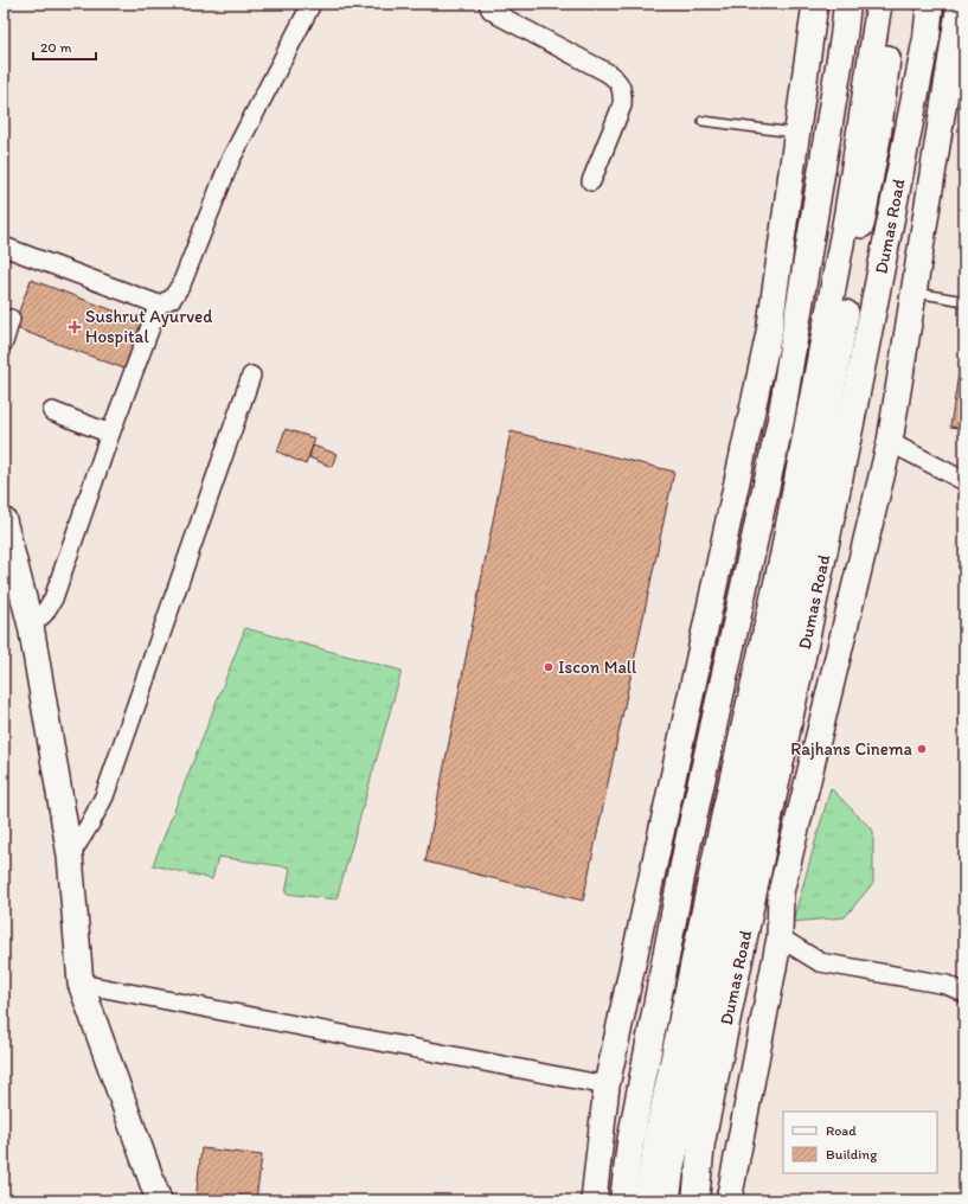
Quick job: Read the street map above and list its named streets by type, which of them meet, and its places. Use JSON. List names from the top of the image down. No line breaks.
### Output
{"streets":{"main road":["Dumas Road"]},"places":{"health":["Sushrut Ayurved Hospital"],"other":["Iscon Mall","Rajhans Cinema"]},"legend":["Road","Building"],"scale_bar":"20 m"}
